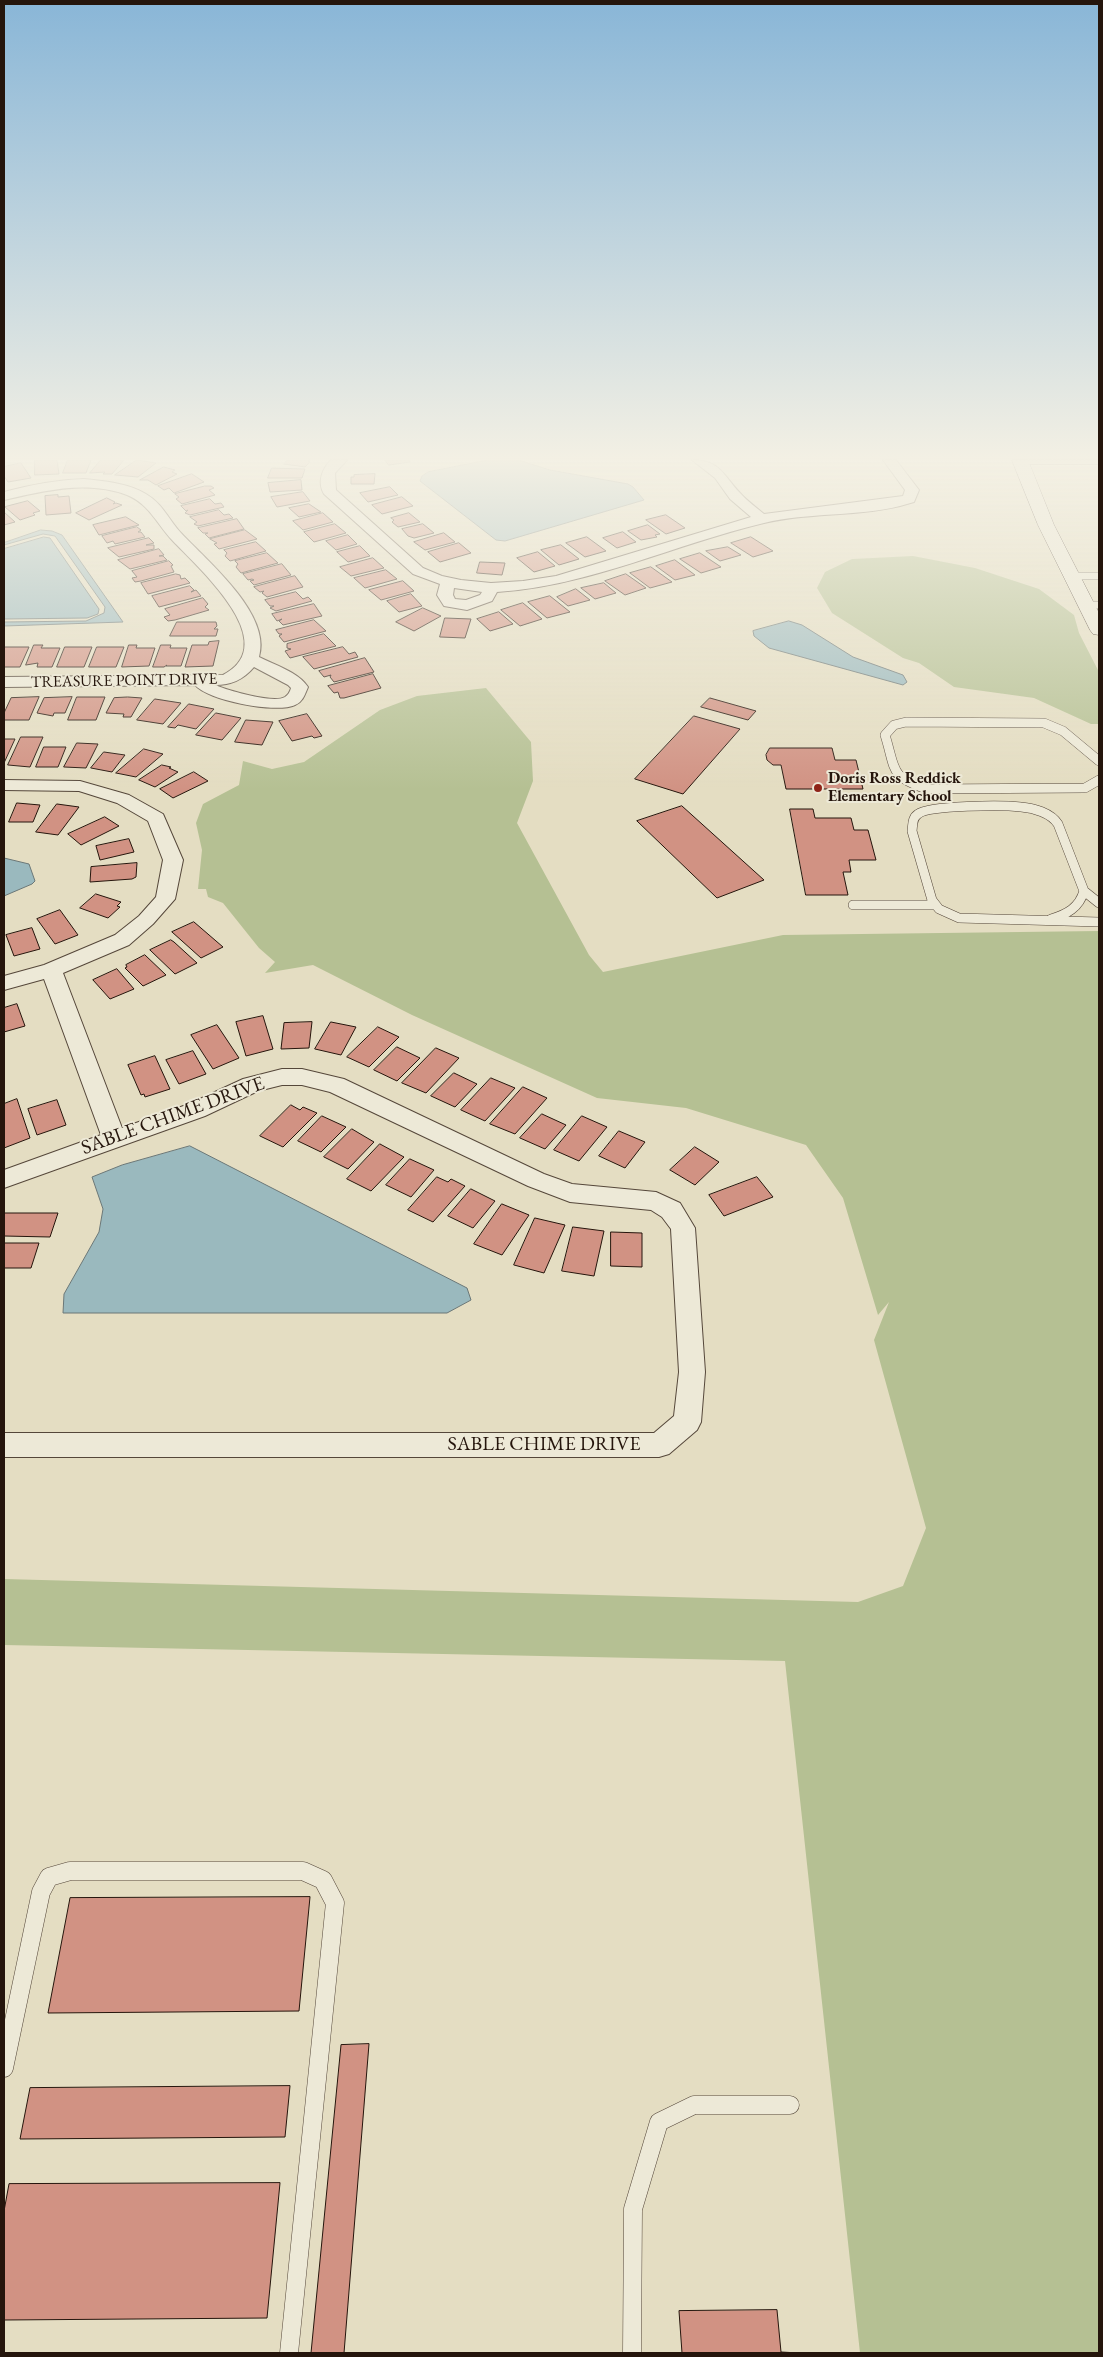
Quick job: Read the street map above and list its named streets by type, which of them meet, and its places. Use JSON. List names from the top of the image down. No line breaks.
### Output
{"streets":{"street":["TREASURE POINT DRIVE","SABLE CHIME DRIVE"]},"places":["Doris Ross Reddick Elementary School"]}
